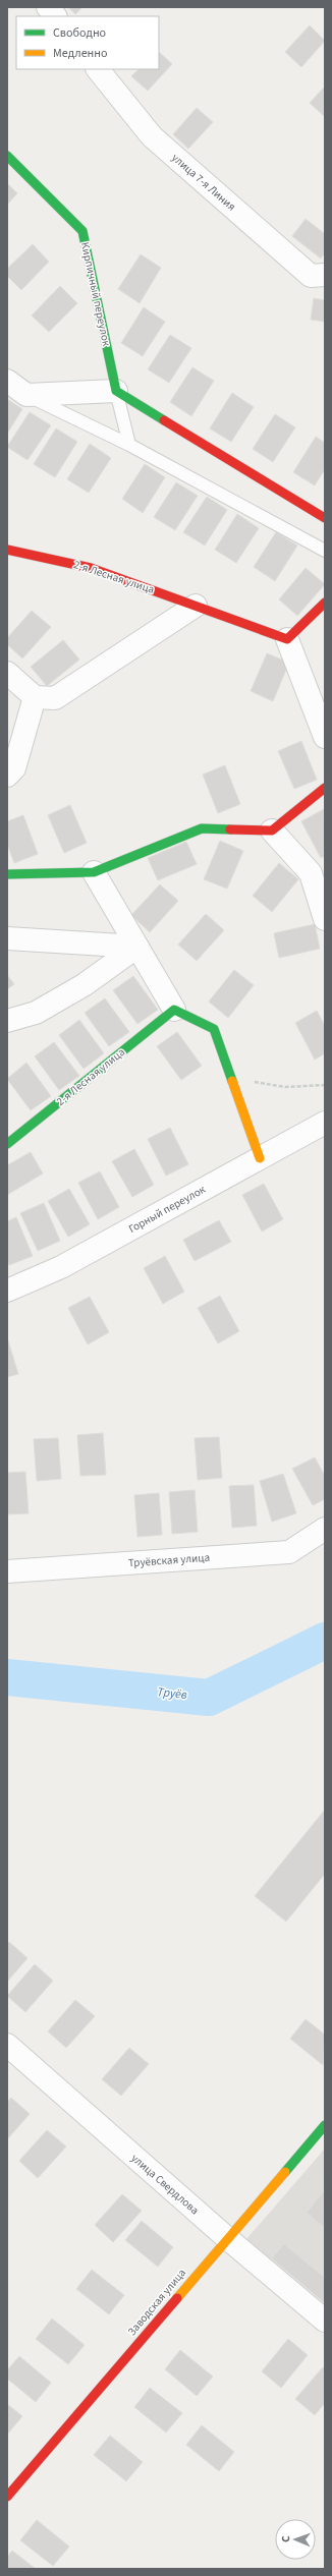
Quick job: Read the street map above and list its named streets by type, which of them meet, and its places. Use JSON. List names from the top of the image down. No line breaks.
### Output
{"streets":{"street":["улица 7-я Линия","Кирпичный переулок","2-я Лесная улица","Горный переулок","Труёвская улица","улица Свердлова","Заводская улица"]},"crossings":[["улица Свердлова","Заводская улица"]],"water":["Труёв"],"legend":["Свободно","Медленно"],"north":"left"}
